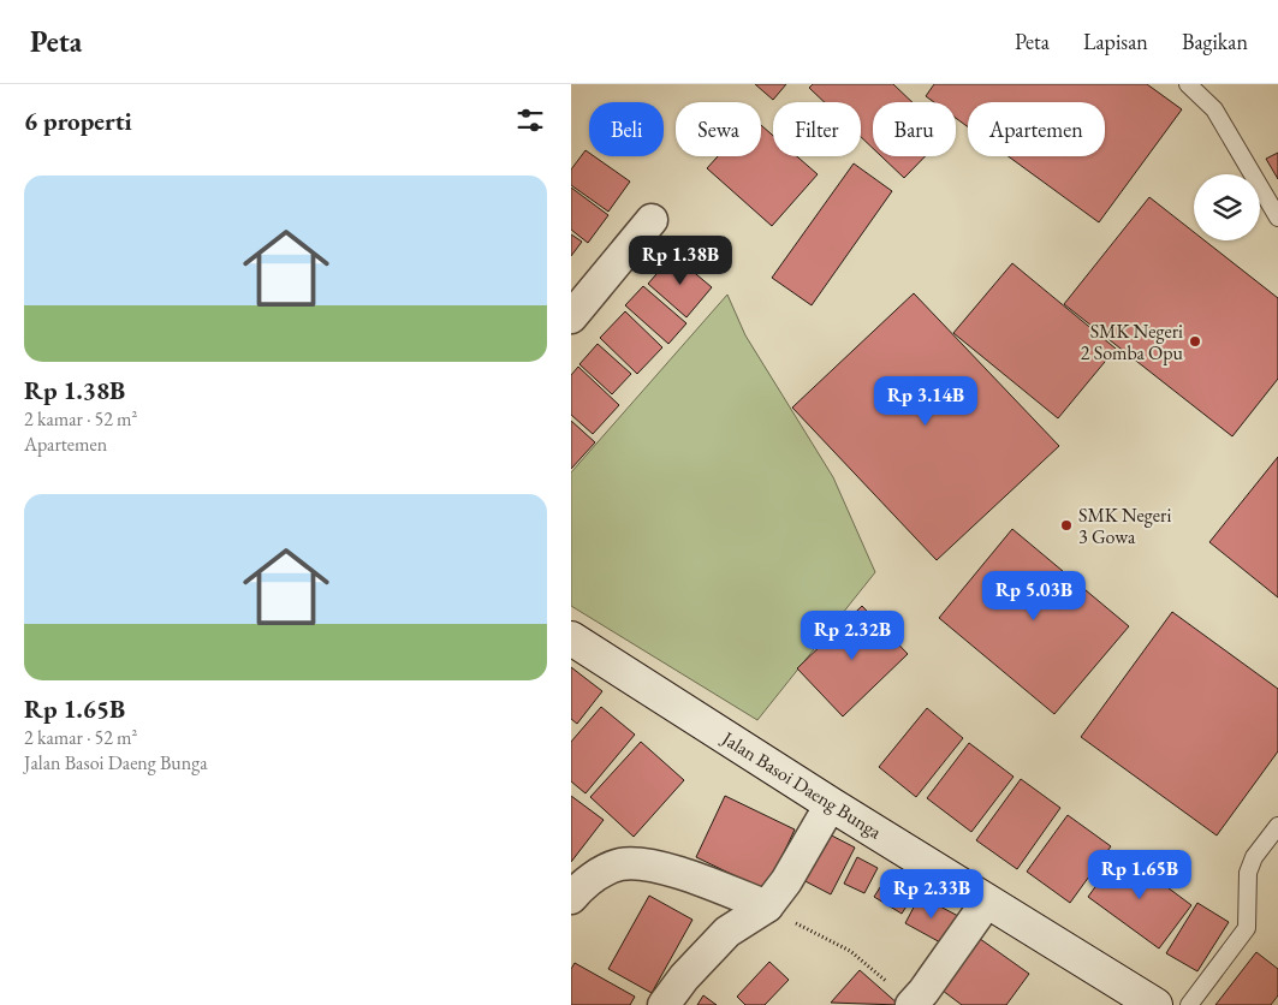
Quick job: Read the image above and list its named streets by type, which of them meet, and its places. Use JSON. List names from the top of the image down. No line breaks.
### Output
{"streets":{"street":["Jalan Basoi Daeng Bunga"]},"places":["SMK Negeri 2 Somba Opu","SMK Negeri 3 Gowa"],"page":{"header":"Peta","nav":["Peta","Lapisan","Bagikan"],"heading":"6 properti","chip":["Beli","Sewa","Filter","Baru","Apartemen"],"list":[{"name":"Rp 1.38B","note":"2 kamar · 52 m² · Apartemen"},{"name":"Rp 1.65B","note":"2 kamar · 52 m² · Jalan Basoi Daeng Bunga"}],"price":["Rp 1.38B","Rp 3.14B","Rp 5.03B","Rp 2.32B","Rp 1.65B","Rp 2.33B"]}}
